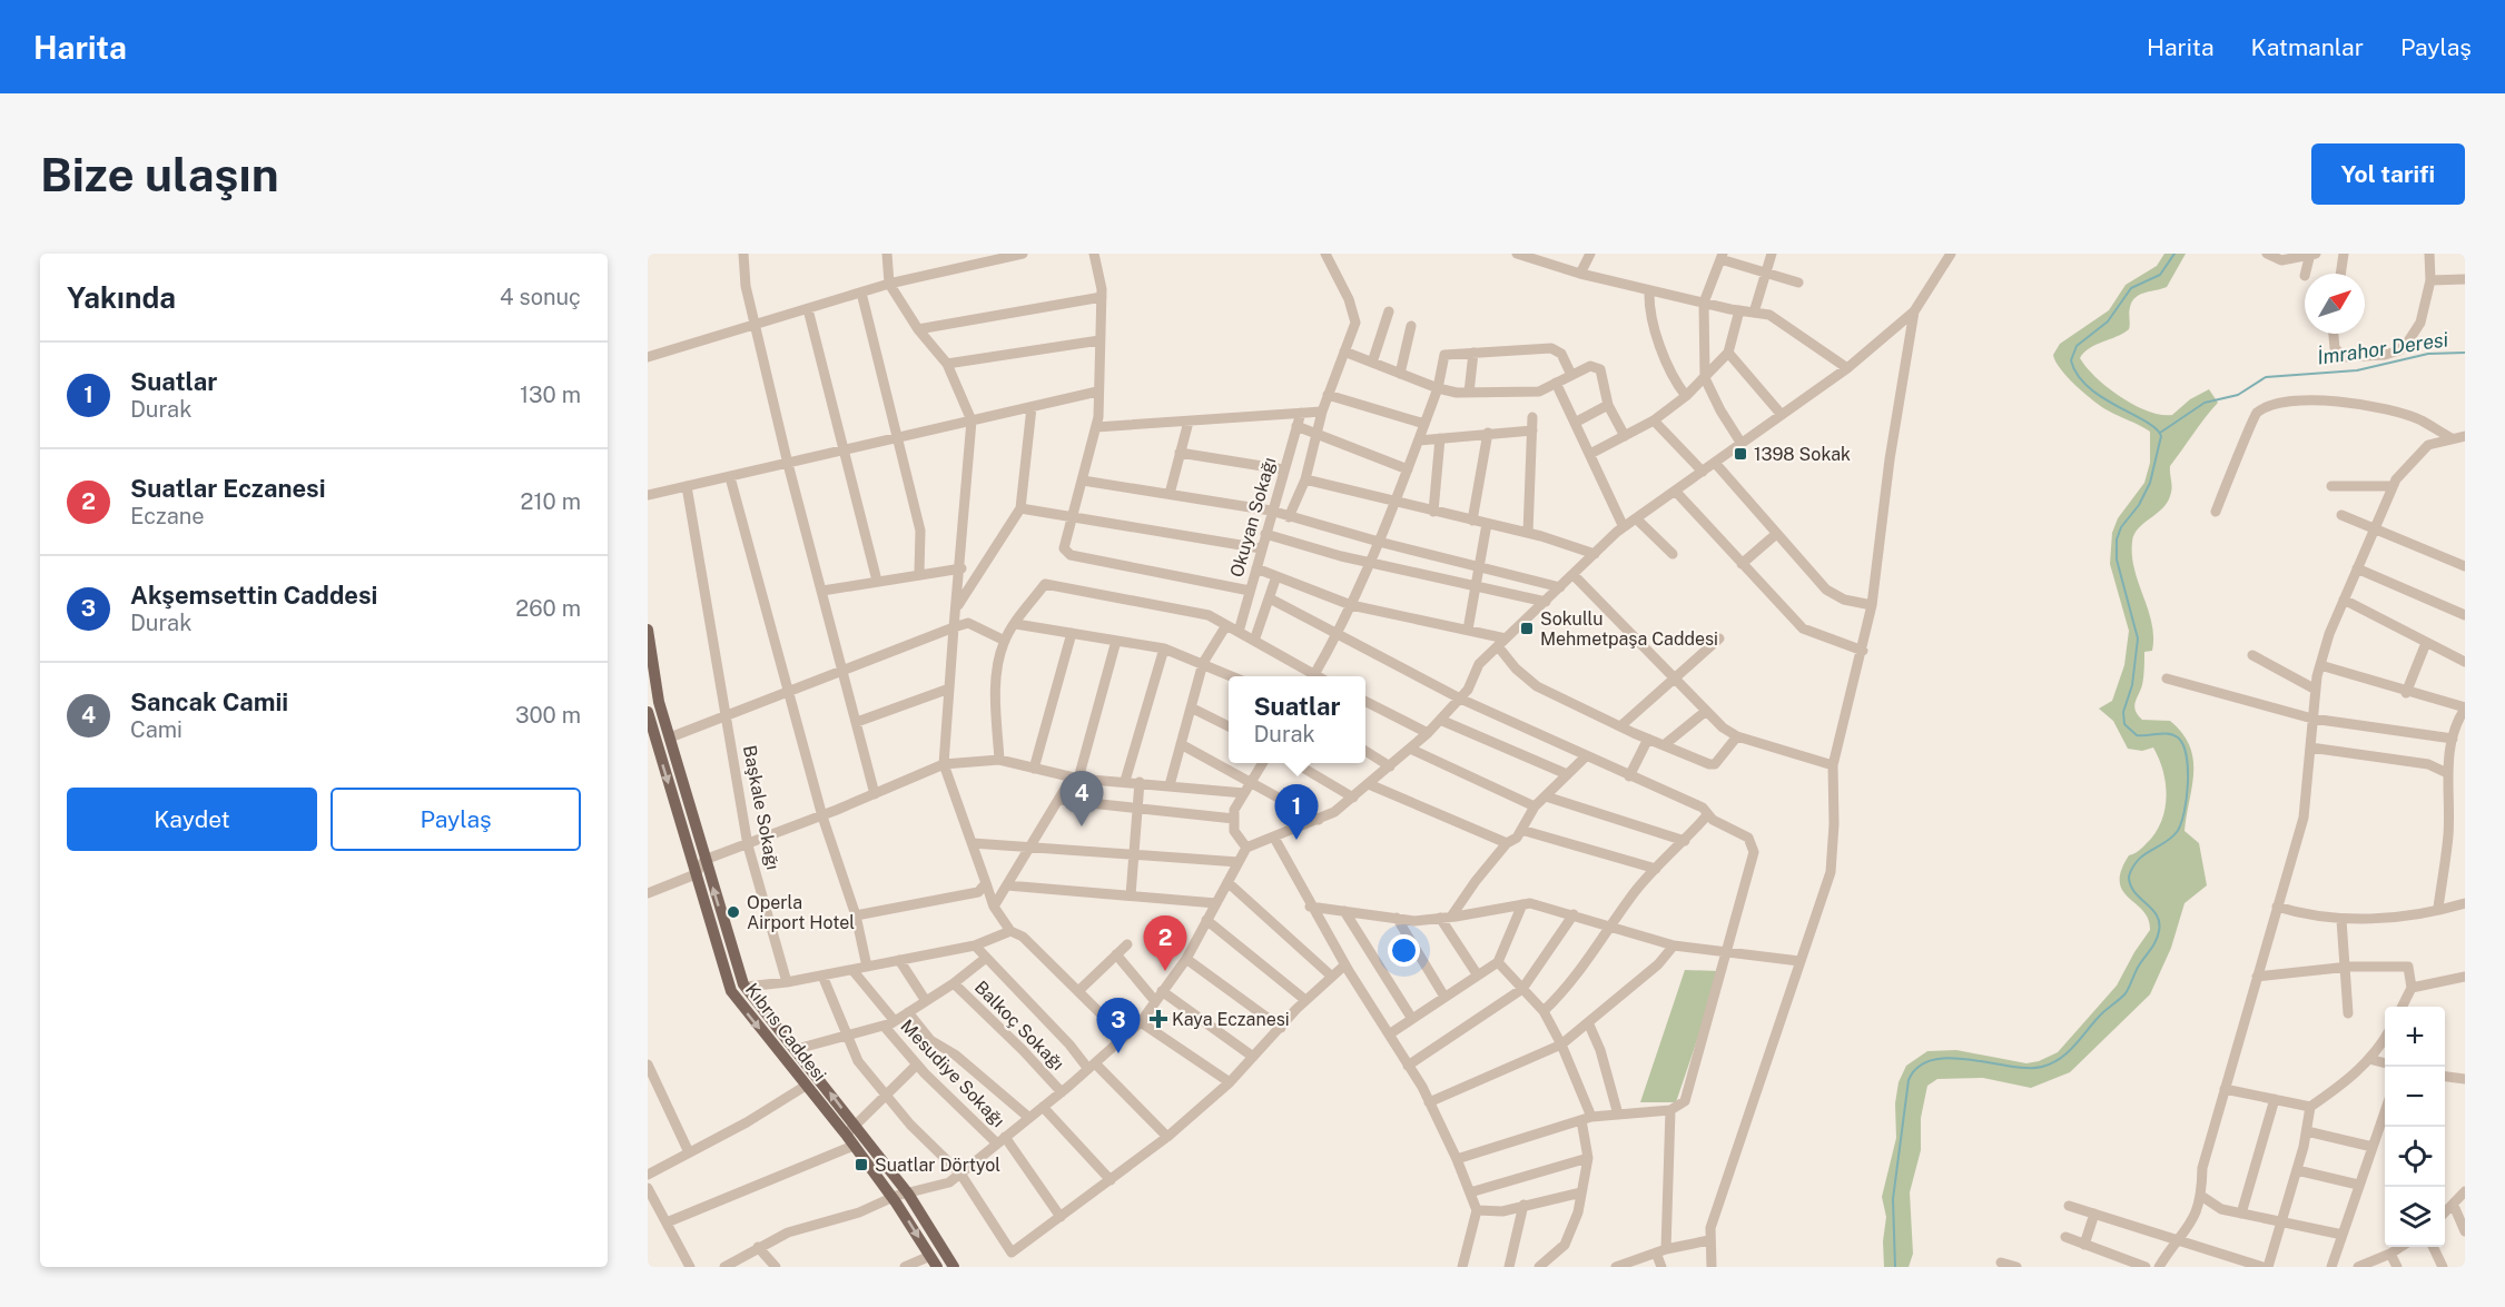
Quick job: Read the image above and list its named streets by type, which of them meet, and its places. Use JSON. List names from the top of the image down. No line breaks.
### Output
{"streets":{"main road":["Kıbrıs Caddesi"],"street":["Okuyan Sokağı","Başkale Sokağı","Balkoç Sokağı","Mesudiye Sokağı"]},"water":["İmrahor Deresi"],"places":{"transit":["1398 Sokak","Sokullu Mehmetpaşa Caddesi","Suatlar Dörtyol"],"other":["Operla Airport Hotel"],"health":["Kaya Eczanesi"]},"north":"top right","page":{"header":"Harita","nav":["Harita","Katmanlar","Paylaş"],"buttons":["Yol tarifi",["Kaydet","Paylaş"]],"title":"Bize ulaşın","heading":["Yakında","4 sonuç"],"list":[{"mark":"1","name":"Suatlar","note":"Durak","value":"130 m"},{"mark":"2","name":"Suatlar Eczanesi","note":"Eczane","value":"210 m"},{"mark":"3","name":"Akşemsettin Caddesi","note":"Durak","value":"260 m"},{"mark":"4","name":"Sancak Camii","note":"Cami","value":"300 m"}],"popup":["Suatlar","Durak"],"pins":["4","1","2","3"],"map_buttons":["+","−"]}}
